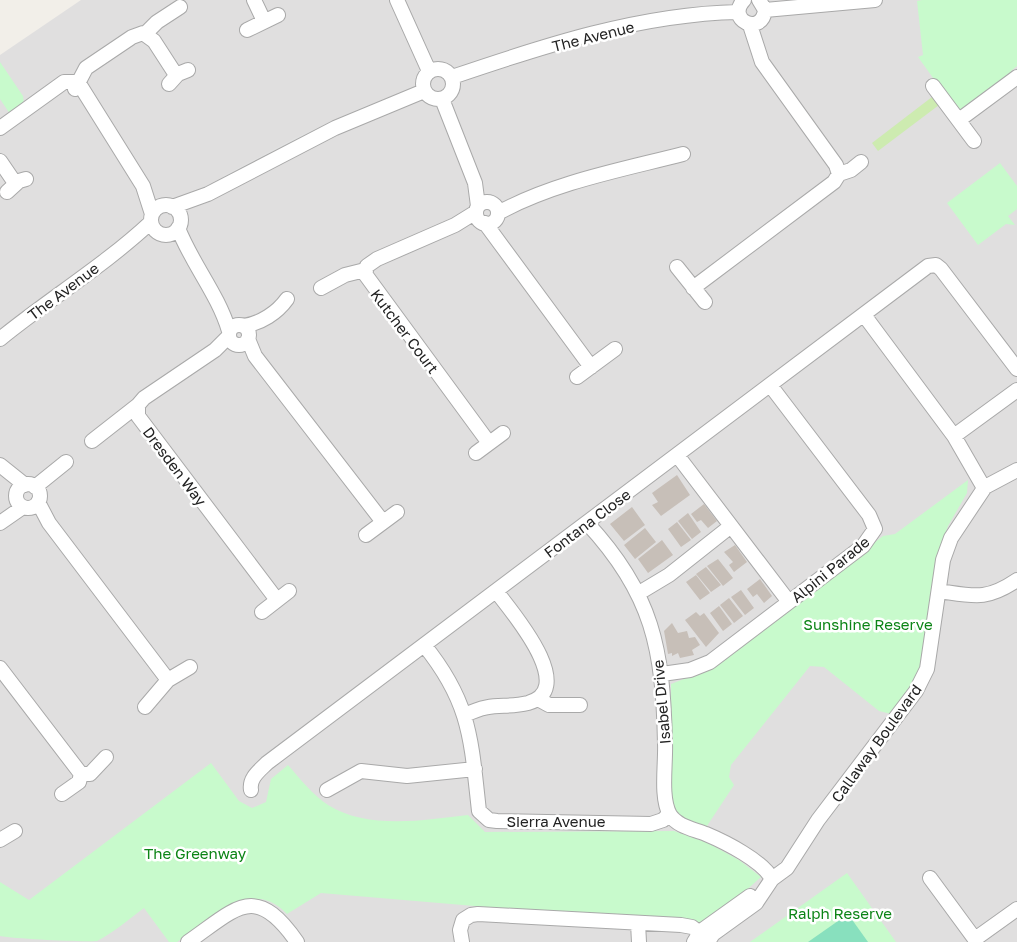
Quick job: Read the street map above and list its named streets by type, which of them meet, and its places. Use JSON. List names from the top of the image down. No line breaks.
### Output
{"streets":{"street":["The Avenue","Kutcher Court","Dresden Way","Fontana Close","Alpini Parade","Isabel Drive","Callaway Boulevard","Sierra Avenue"]},"crossings":[["Fontana Close","Alpini Parade"],["Fontana Close","Isabel Drive"],["Fontana Close","Sierra Avenue"],["Alpini Parade","Isabel Drive"],["Isabel Drive","Sierra Avenue"]],"parks":["Sunshine Reserve","The Greenway","Ralph Reserve"]}
